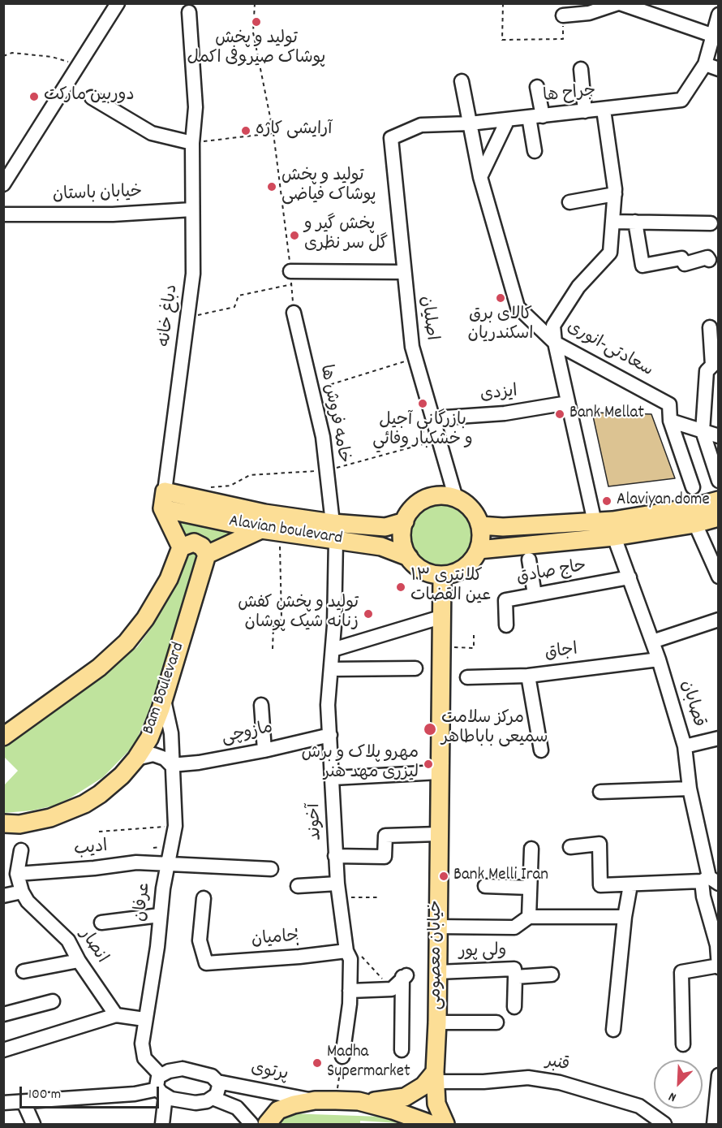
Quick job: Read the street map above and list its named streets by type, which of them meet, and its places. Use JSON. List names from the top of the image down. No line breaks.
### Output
{"streets":{"main road":["Alavian boulevard","Bam Boulevard","خیابان معصومی"],"street":["جراح ها","خیابان باستان","دباغ خانه","اصلیان","سعادتی-انوری","ایزدی","خامه فروش ها","حاج صادق","اجاق","قصابان","مازوچی","آخوند","ادیب","عرفان","حامیان","انصار","ولی پور","قنبر","پرتوی"]},"crossings":[["جراح ها","اصلیان"],["جراح ها","سعادتی-انوری"],["خیابان باستان","دباغ خانه"],["دباغ خانه","Alavian boulevard"],["اصلیان","ایزدی"],["اصلیان","Alavian boulevard"],["اصلیان","خیابان معصومی"],["خامه فروش ها","Alavian boulevard"],["Alavian boulevard","آخوند"],["Alavian boulevard","خیابان معصومی"],["حاج صادق","قصابان"],["اجاق","قصابان"],["Bam Boulevard","عرفان"],["مازوچی","آخوند"],["مازوچی","عرفان"],["آخوند","حامیان"],["ادیب","عرفان"],["ادیب","انصار"],["عرفان","پرتوی"],["ولی پور","خیابان معصومی"],["خیابان معصومی","قنبر"]],"places":["تولید و پخش پوشاک صیروفی اکمل","دوربین مارکت","آرایشی کاژه","تولید و پخش پوشاک فیاضی","پخش گیر و گل سر نظری","کالای برق اسکندریان","بازرگاني آجيل و خشكبار وفائي","Bank Mellat","Alaviyan dome","کلانتری ۱۳ عین القضات","تولید و پخش کفش زنانه شیک پوشان","مرکز سلامت سمیعی باباطاهر","مهرو پلاک و برش لیزری مهد هنر","Bank Melli Iran","Madha Supermarket"],"scale_bar":"100 m","north":"bottom left"}
